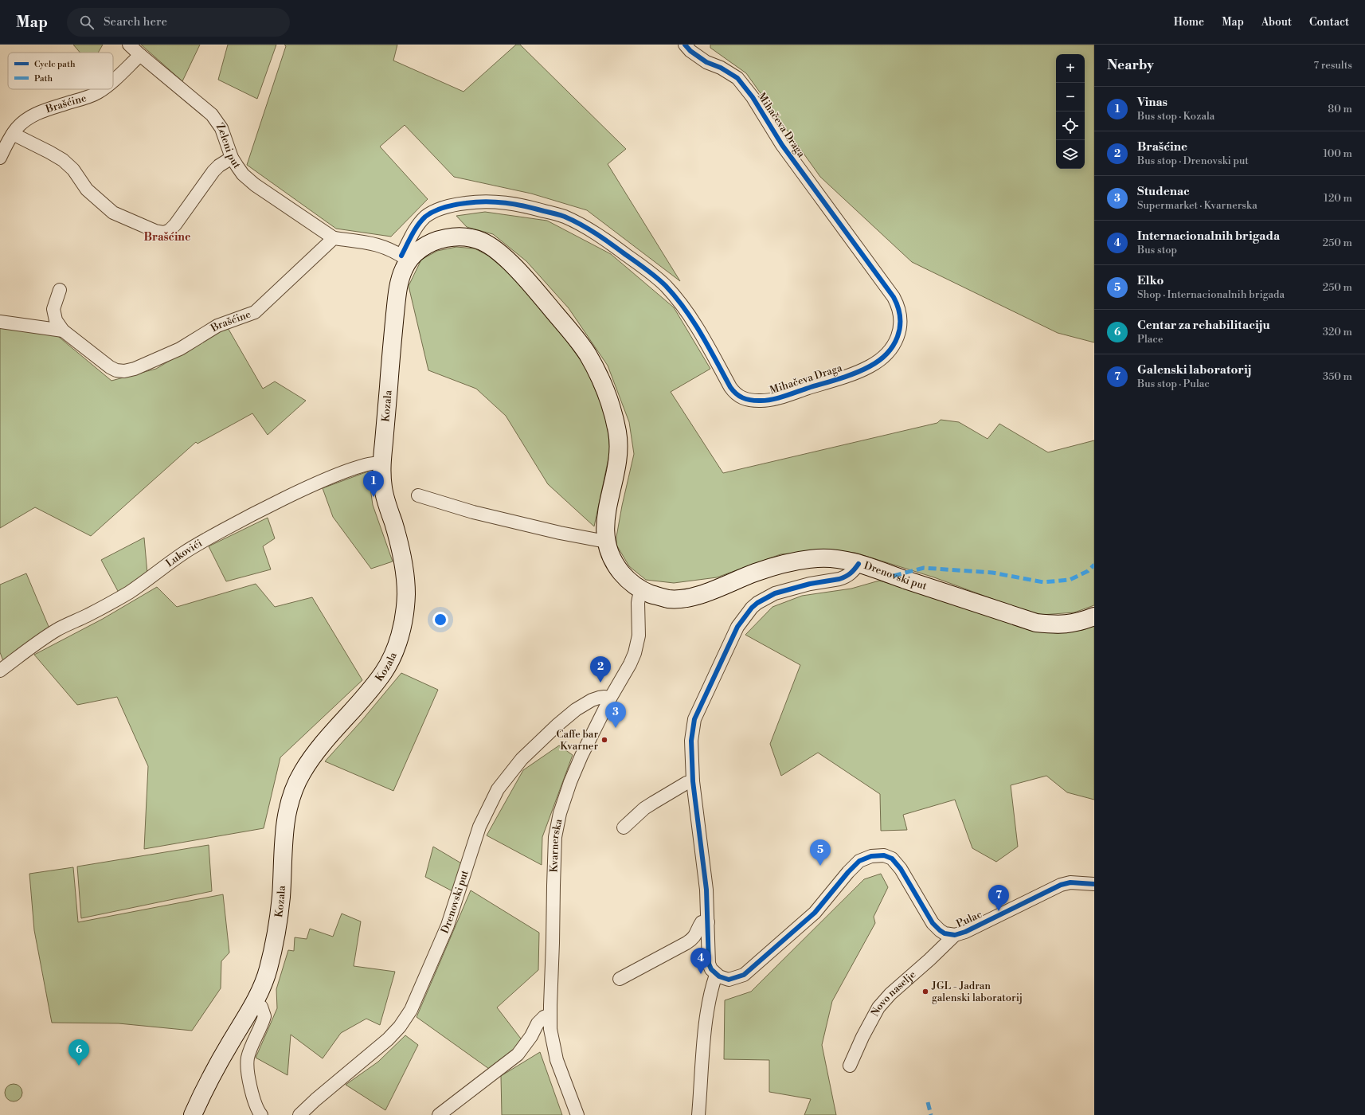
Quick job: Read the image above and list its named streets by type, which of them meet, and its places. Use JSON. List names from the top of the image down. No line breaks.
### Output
{"streets":{"main road":["Kozala","Drenovski put"],"street":["Brašćine","Mihačeva Draga","Zeleni put","Lukovići","Kvarnerska","Pulac","Novo naselje"]},"crossings":[["Brašćine","Zeleni put"],["Mihačeva Draga","Kozala"],["Kozala","Lukovići"],["Kozala","Drenovski put"],["Kozala","Kvarnerska"],["Drenovski put","Kvarnerska"],["Pulac","Novo naselje"]],"districts":["Brašćine"],"places":["Caffe bar Kvarner","JGL - Jadran galenski laboratorij"],"legend":["Cycle path","Path"],"page":{"header":"Map","search":"Search here","nav":["Home","Map","About","Contact"],"heading":["Nearby","7 results"],"map_buttons":["+","−"],"list":[{"mark":"1","name":"Vinas","note":"Bus stop · Kozala","value":"80 m"},{"mark":"2","name":"Brašćine","note":"Bus stop · Drenovski put","value":"100 m"},{"mark":"3","name":"Studenac","note":"Supermarket · Kvarnerska","value":"120 m"},{"mark":"4","name":"Internacionalnih brigada","note":"Bus stop","value":"250 m"},{"mark":"5","name":"Elko","note":"Shop · Internacionalnih brigada","value":"250 m"},{"mark":"6","name":"Centar za rehabilitaciju","note":"Place","value":"320 m"},{"mark":"7","name":"Galenski laboratorij","note":"Bus stop · Pulac","value":"350 m"}],"pins":["1","2","3","5","7","4","6"]}}
